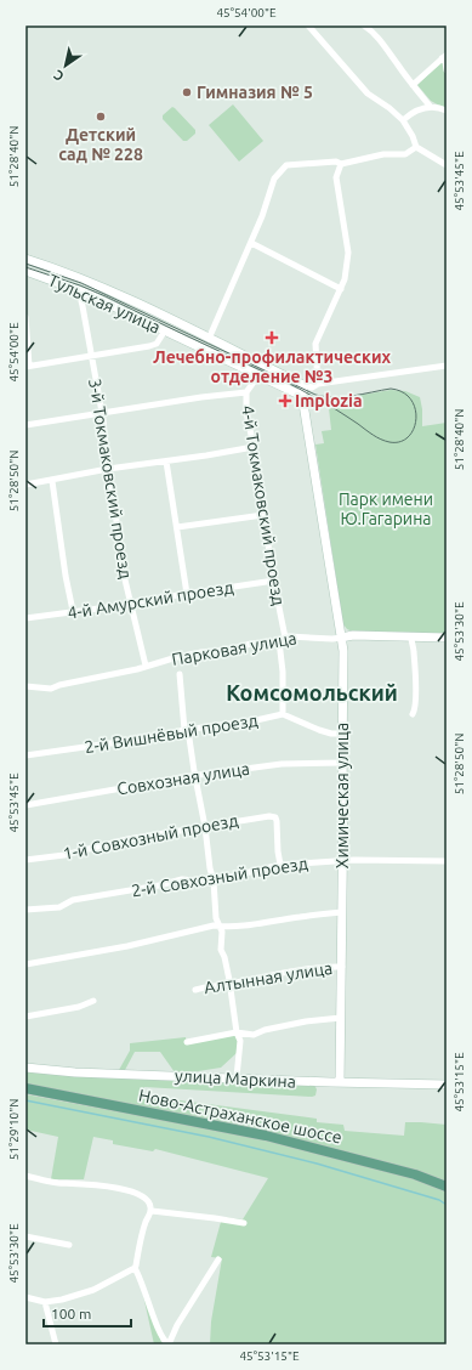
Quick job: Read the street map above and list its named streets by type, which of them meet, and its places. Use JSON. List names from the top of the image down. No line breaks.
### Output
{"streets":{"main road":["Ново-Астраханское шоссе"],"street":["Тульская улица","3-й Токмаковский проезд","4-й Токмаковский проезд","4-й Амурский проезд","Парковая улица","2-й Вишнёвый проезд","Совхозная улица","Химическая улица","1-й Совхозный проезд","2-й Совхозный проезд","Алтынная улица","улица Маркина"]},"crossings":[["Тульская улица","3-й Токмаковский проезд"],["Тульская улица","4-й Токмаковский проезд"],["Тульская улица","Химическая улица"],["3-й Токмаковский проезд","4-й Амурский проезд"],["3-й Токмаковский проезд","Парковая улица"],["4-й Токмаковский проезд","4-й Амурский проезд"],["4-й Токмаковский проезд","Парковая улица"],["4-й Токмаковский проезд","2-й Вишнёвый проезд"],["Парковая улица","Химическая улица"],["Совхозная улица","Химическая улица"],["Химическая улица","2-й Совхозный проезд"],["Химическая улица","Алтынная улица"],["Химическая улица","улица Маркина"],["1-й Совхозный проезд","2-й Совхозный проезд"]],"districts":["Комсомольский"],"parks":["Парк имени Ю.Гагарина"],"places":{"other":["Гимназия № 5","Детский сад № 228"],"health":["Лечебно-профилактических отделение №3","Implozia"]},"scale_bar":"100 m","north":"bottom left","coordinates":["45°54'00\"E","51°28'40\"N","45°53'45\"E","51°28'50\"N","45°53'30\"E","45°53'15\"E","51°29'10\"N"]}
